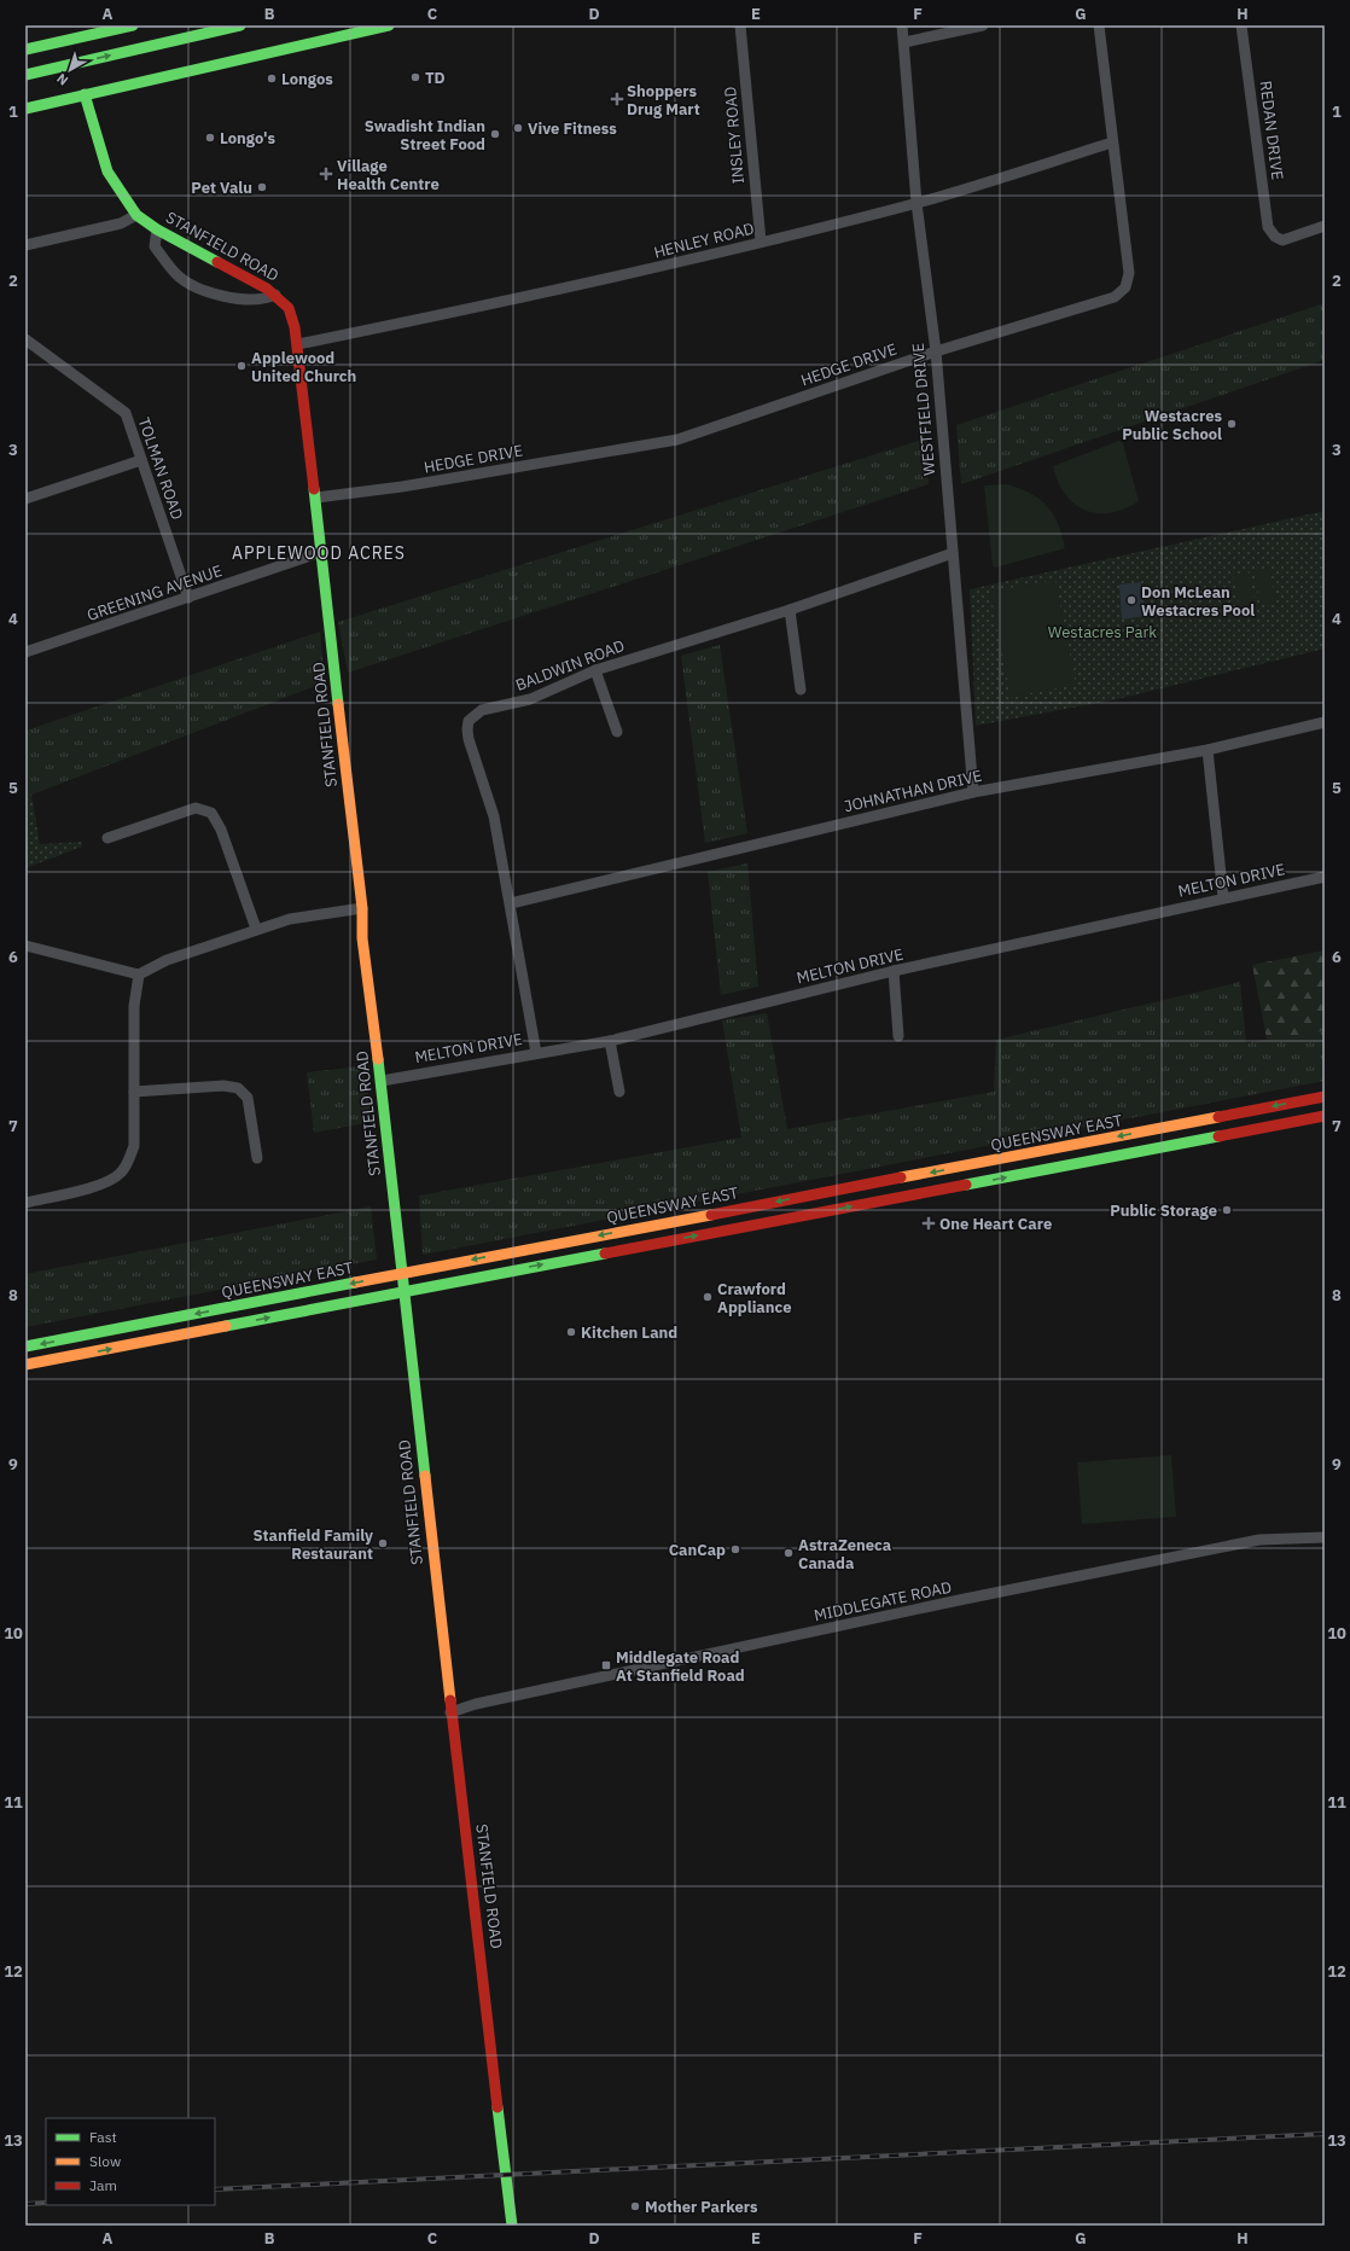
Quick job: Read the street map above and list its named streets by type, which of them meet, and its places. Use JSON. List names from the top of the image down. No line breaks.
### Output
{"streets":{"main road":["STANFIELD ROAD","QUEENSWAY EAST"],"street":["REDAN DRIVE","INSLEY ROAD","HENLEY ROAD","HEDGE DRIVE","WESTFIELD DRIVE","TOLMAN ROAD","GREENING AVENUE","BALDWIN ROAD","JOHNATHAN DRIVE","MELTON DRIVE","MIDDLEGATE ROAD"]},"crossings":[["INSLEY ROAD","HENLEY ROAD"],["HENLEY ROAD","STANFIELD ROAD"],["HENLEY ROAD","HEDGE DRIVE"],["HENLEY ROAD","WESTFIELD DRIVE"],["STANFIELD ROAD","HEDGE DRIVE"],["STANFIELD ROAD","GREENING AVENUE"],["STANFIELD ROAD","MELTON DRIVE"],["STANFIELD ROAD","QUEENSWAY EAST"],["STANFIELD ROAD","MIDDLEGATE ROAD"],["HEDGE DRIVE","WESTFIELD DRIVE"],["WESTFIELD DRIVE","BALDWIN ROAD"],["WESTFIELD DRIVE","JOHNATHAN DRIVE"],["TOLMAN ROAD","GREENING AVENUE"],["BALDWIN ROAD","JOHNATHAN DRIVE"],["BALDWIN ROAD","MELTON DRIVE"]],"districts":["APPLEWOOD ACRES"],"parks":["Westacres Park"],"places":{"other":["TD","Longos","Vive Fitness","Swadisht Indian Street Food","Longo's","Pet Valu","Applewood United Church","Westacres Public School","Don McLean Westacres Pool","Public Storage","Crawford Appliance","Kitchen Land","Stanfield Family Restaurant","CanCap","AstraZeneca Canada","Mother Parkers"],"health":["Shoppers Drug Mart","Village Health Centre","One Heart Care"],"transit":["Middlegate Road At Stanfield Road"]},"legend":["Fast","Slow","Jam"],"north":"bottom left","grid":{"columns":["A","B","C","D","E","F","G","H"],"rows":["1","2","3","4","5","6","7","8","9","10","11","12","13"]}}
